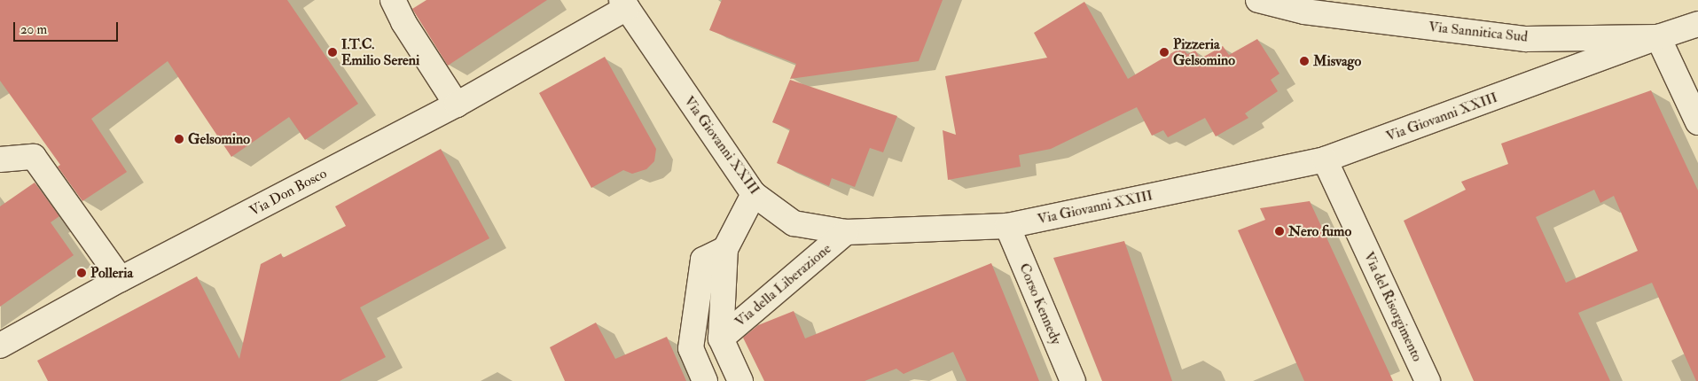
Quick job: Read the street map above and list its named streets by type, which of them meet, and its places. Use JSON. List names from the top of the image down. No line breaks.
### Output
{"streets":{"street":["Via Sannitica Sud","Via Giovanni XXIII","Via Don Bosco","Via della Liberazione","Corso Kennedy","Via del Risorgimento"]},"crossings":[["Via Sannitica Sud","Via Giovanni XXIII"],["Via Giovanni XXIII","Via Don Bosco"],["Via Giovanni XXIII","Via della Liberazione"],["Via Giovanni XXIII","Corso Kennedy"],["Via Giovanni XXIII","Via del Risorgimento"]],"places":["I.T.C. Emilio Sereni","Pizzeria Gelsomino","Misvago","Gelsomino","Nero fumo","Polleria"],"scale_bar":"20 m"}
